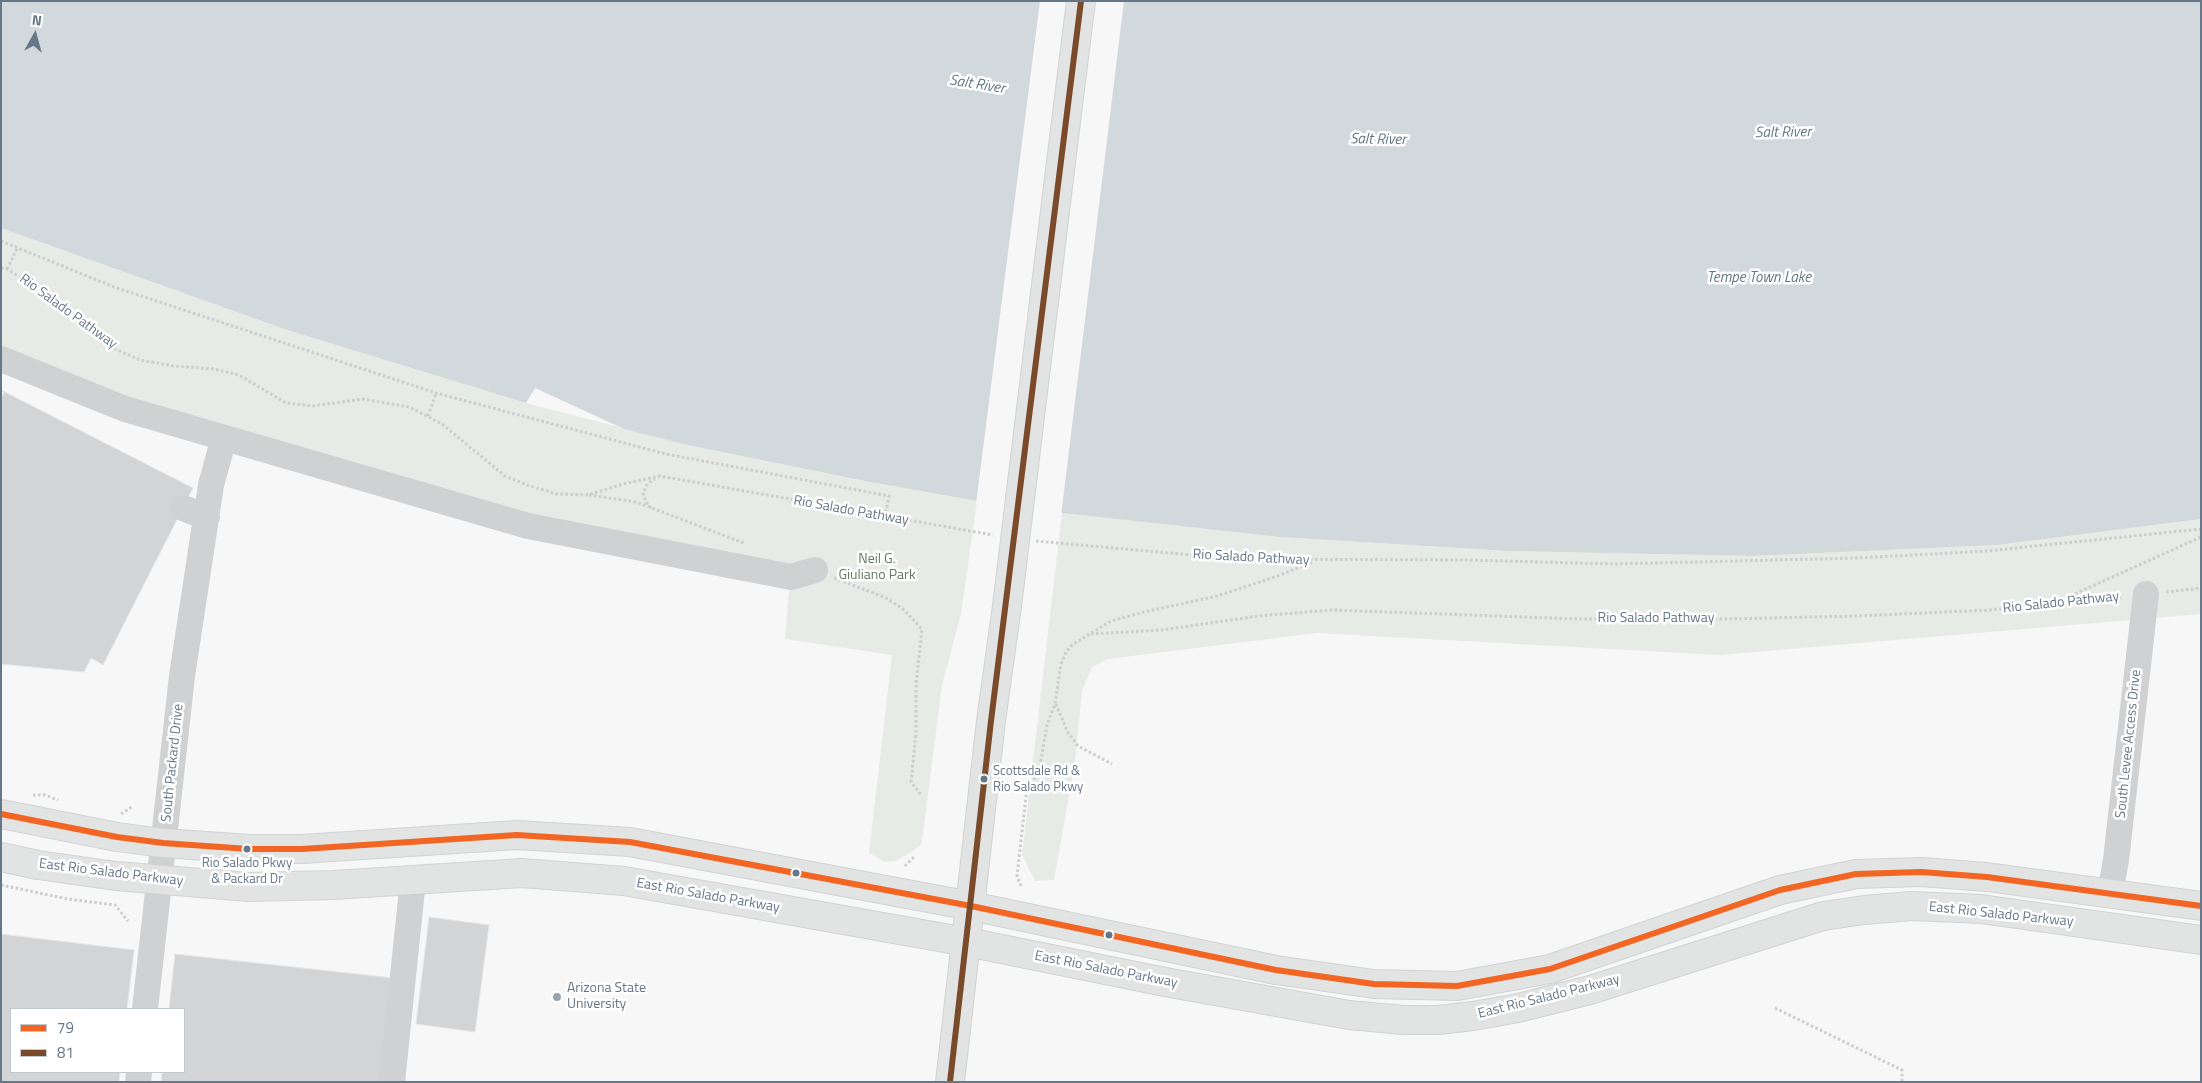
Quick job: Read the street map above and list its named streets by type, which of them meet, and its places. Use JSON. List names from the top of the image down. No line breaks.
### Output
{"streets":{"main road":["East Rio Salado Parkway"],"street":["South Levee Access Drive","South Packard Drive"],"path":["Rio Salado Pathway"]},"crossings":[["Rio Salado Pathway","South Levee Access Drive"],["South Levee Access Drive","East Rio Salado Parkway"],["South Packard Drive","East Rio Salado Parkway"]],"water":["Salt River","Tempe Town Lake"],"parks":["Neil G. Giuliano Park"],"places":["Scottsdale Rd & Rio Salado Pkwy","Rio Salado Pkwy & Packard Dr","Arizona State University"],"lines":["transit line 81","transit line 79"],"legend":["79","81"],"north":"top"}
